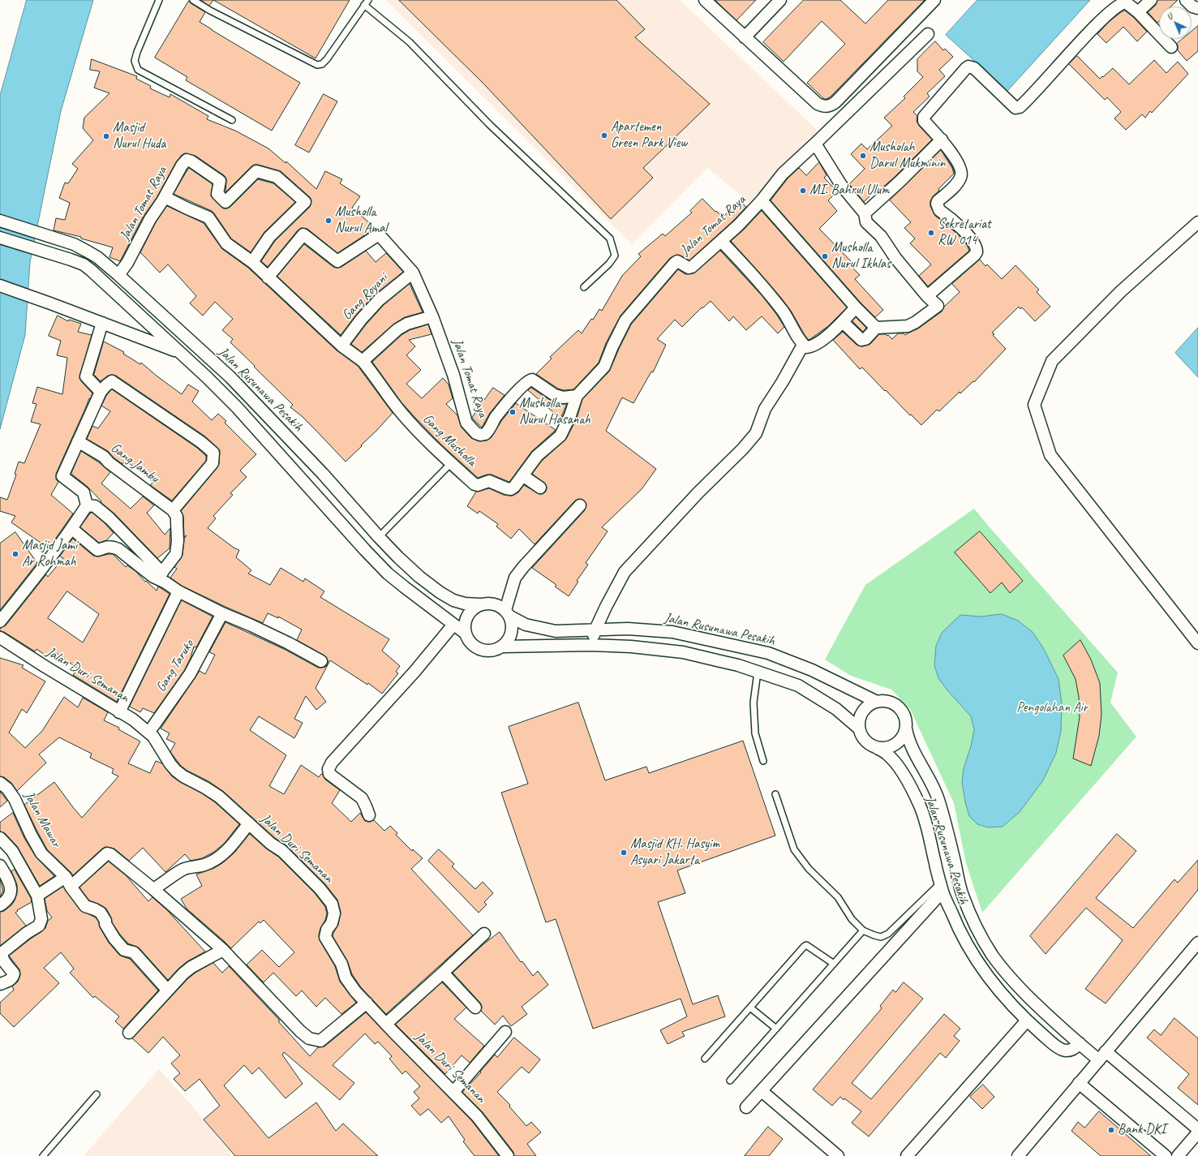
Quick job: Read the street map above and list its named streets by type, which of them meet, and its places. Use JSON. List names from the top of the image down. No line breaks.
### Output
{"streets":{"street":["Jalan Tomat Raya","Gang Royani","Jalan Rusunawa Pesakih","Gang Musholla","Gang Jambu","Gang Taruko","Jalan Duri Semanan","Jalan Mawar"]},"crossings":[["Jalan Tomat Raya","Gang Royani"],["Jalan Tomat Raya","Jalan Rusunawa Pesakih"],["Jalan Tomat Raya","Gang Musholla"],["Gang Royani","Gang Musholla"],["Gang Taruko","Jalan Duri Semanan"]],"parks":["Pengolahan Air"],"places":["Apartemen Green Park View","Masjid Nurul Huda","Musholah Darul Mukminin","MI. Bahrul Ulum","Musholla Nurul Amal","Sekretariat RW 014","Musholla Nurul Ikhlas","Musholla Nurul Hasanah","Masjid Jami Ar Rohmah","Masjid KH. Hasyim Asyari Jakarta","Bank DKI"],"north":"top left"}
